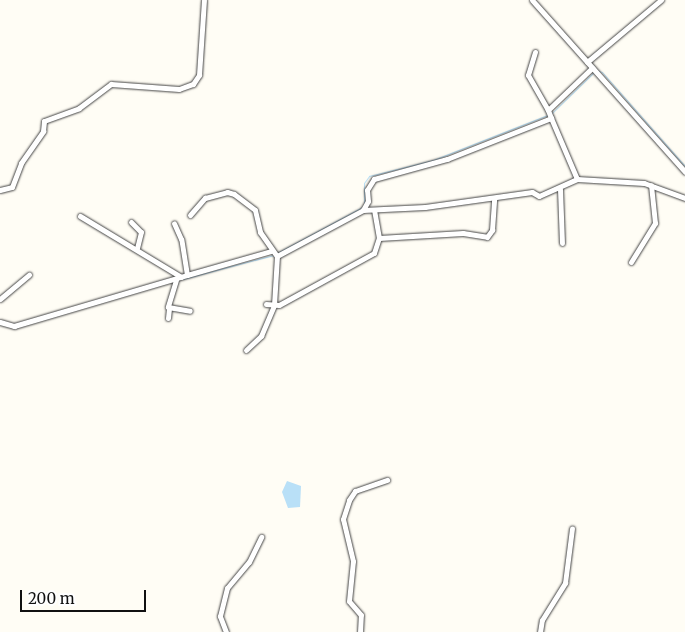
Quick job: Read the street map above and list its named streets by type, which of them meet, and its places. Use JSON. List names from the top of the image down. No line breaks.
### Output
{"scale_bar":"200 m"}
